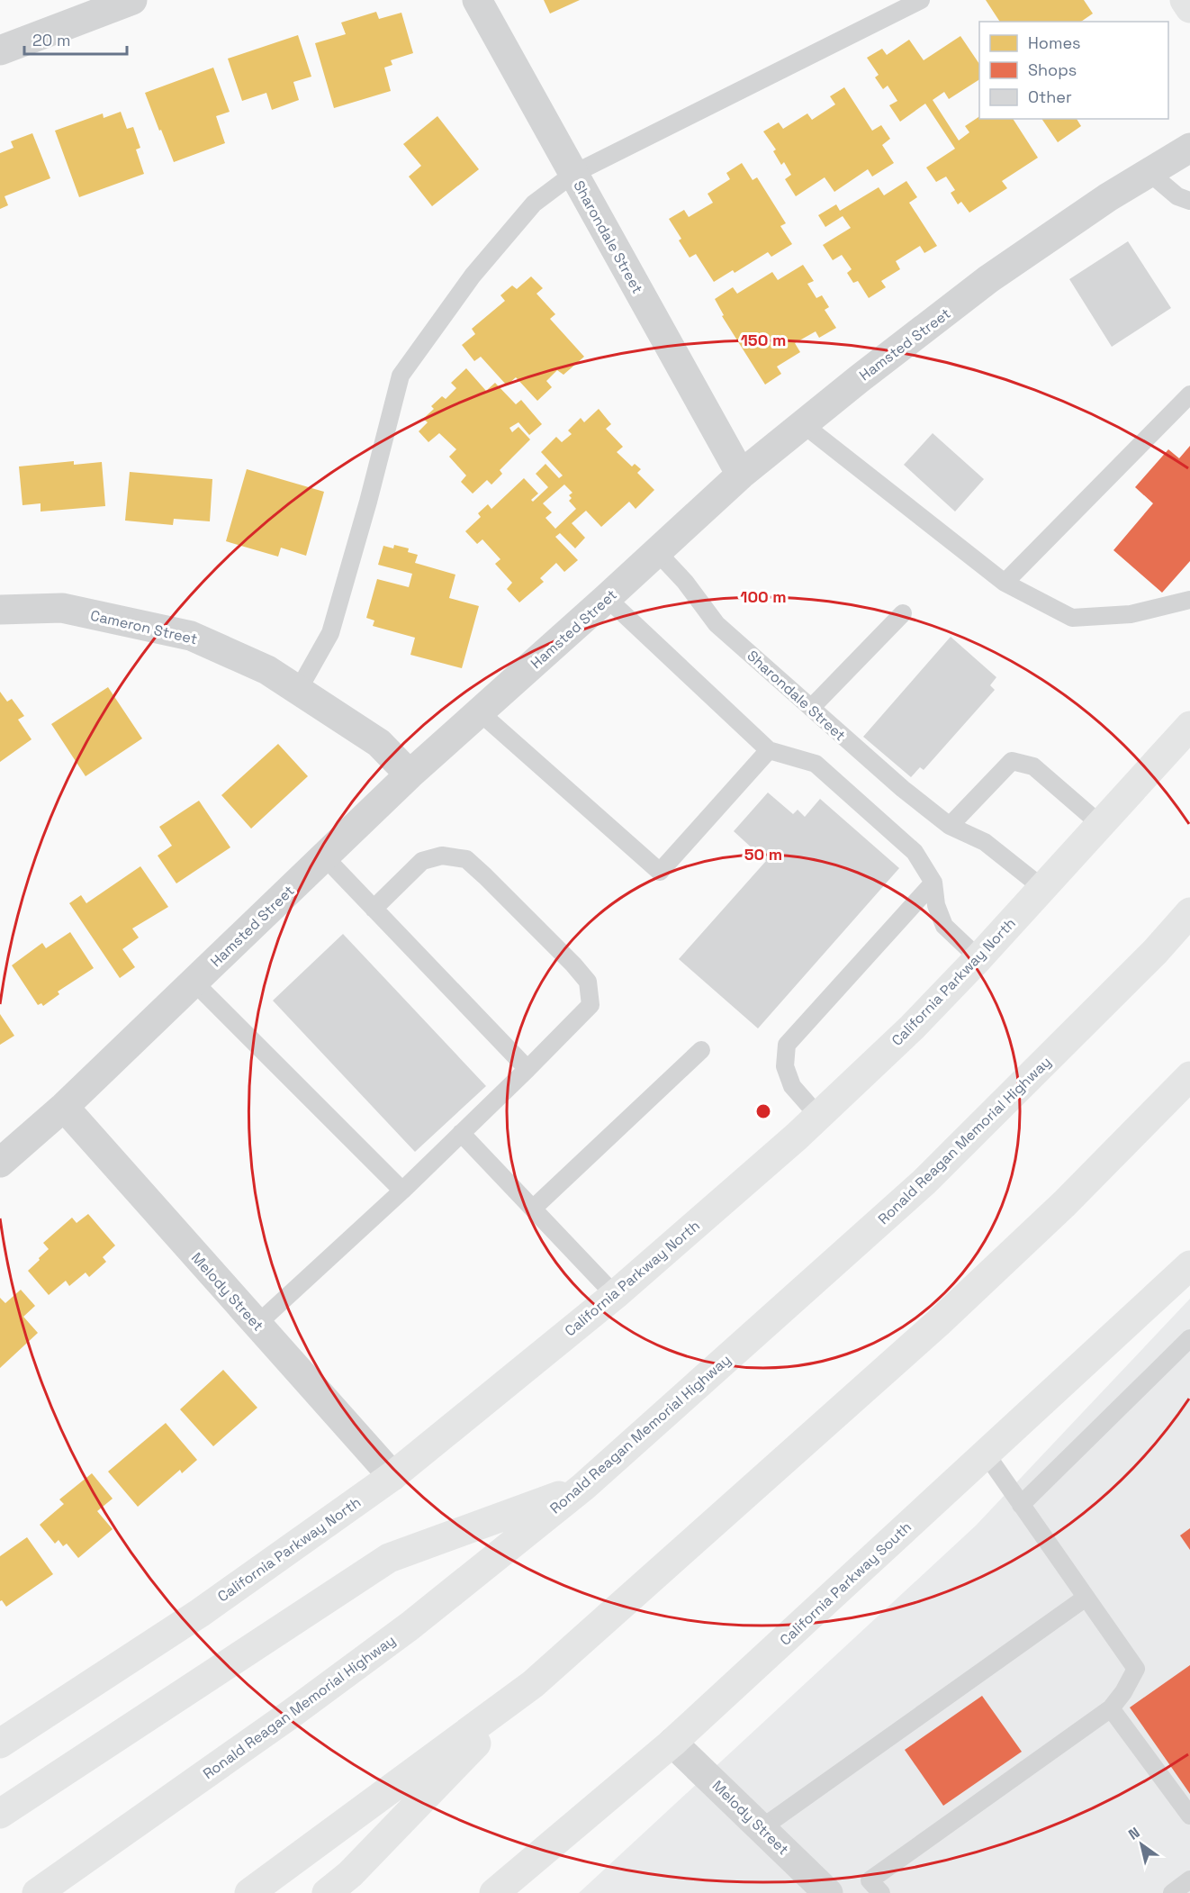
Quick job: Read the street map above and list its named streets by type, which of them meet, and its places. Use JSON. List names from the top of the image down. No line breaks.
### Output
{"streets":{"main road":["California Parkway North","Ronald Reagan Memorial Highway","California Parkway South"],"street":["Sharondale Street","Hamsted Street","Cameron Street","Melody Street"]},"crossings":[["Sharondale Street","Hamsted Street"],["Sharondale Street","California Parkway North"],["Hamsted Street","Cameron Street"],["Hamsted Street","Melody Street"],["California Parkway North","Melody Street"],["Melody Street","California Parkway South"]],"legend":["Homes","Shops","Other"],"scale_bar":"20 m","north":"top left","rings":["150 m","100 m","50 m"]}
